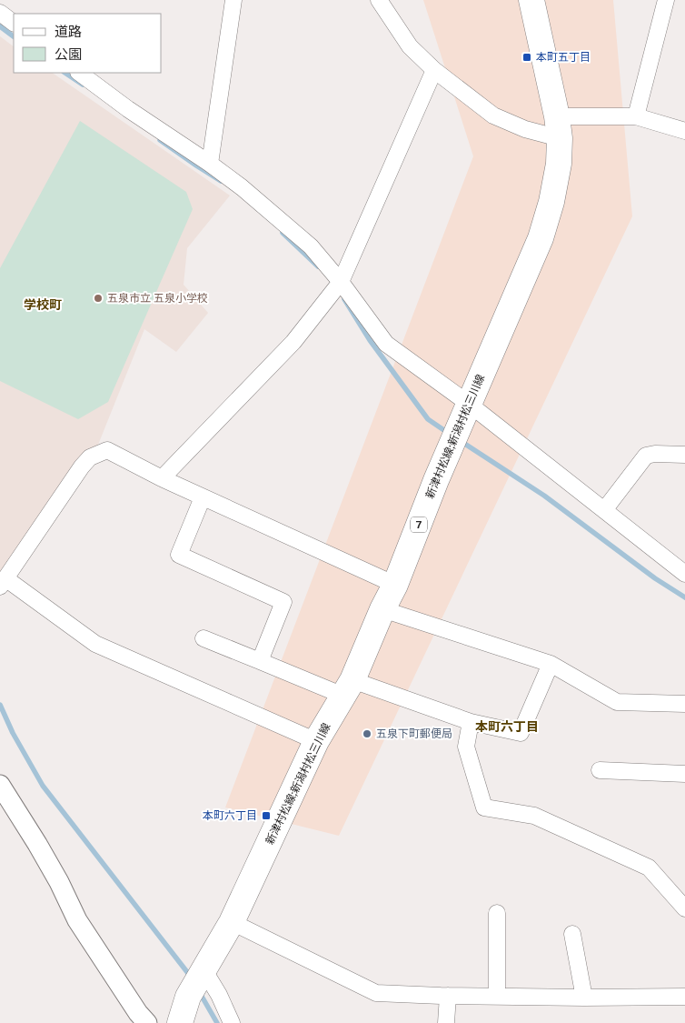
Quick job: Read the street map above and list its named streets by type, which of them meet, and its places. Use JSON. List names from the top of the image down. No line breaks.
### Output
{"streets":{"main road":["新津村松線;新潟村松三川線","7"]},"districts":["学校町","本町六丁目"],"places":{"transit":["本町五丁目","本町六丁目"],"other":["五泉市立 五泉小学校","五泉下町郵便局"]},"legend":["道路","公園"]}
